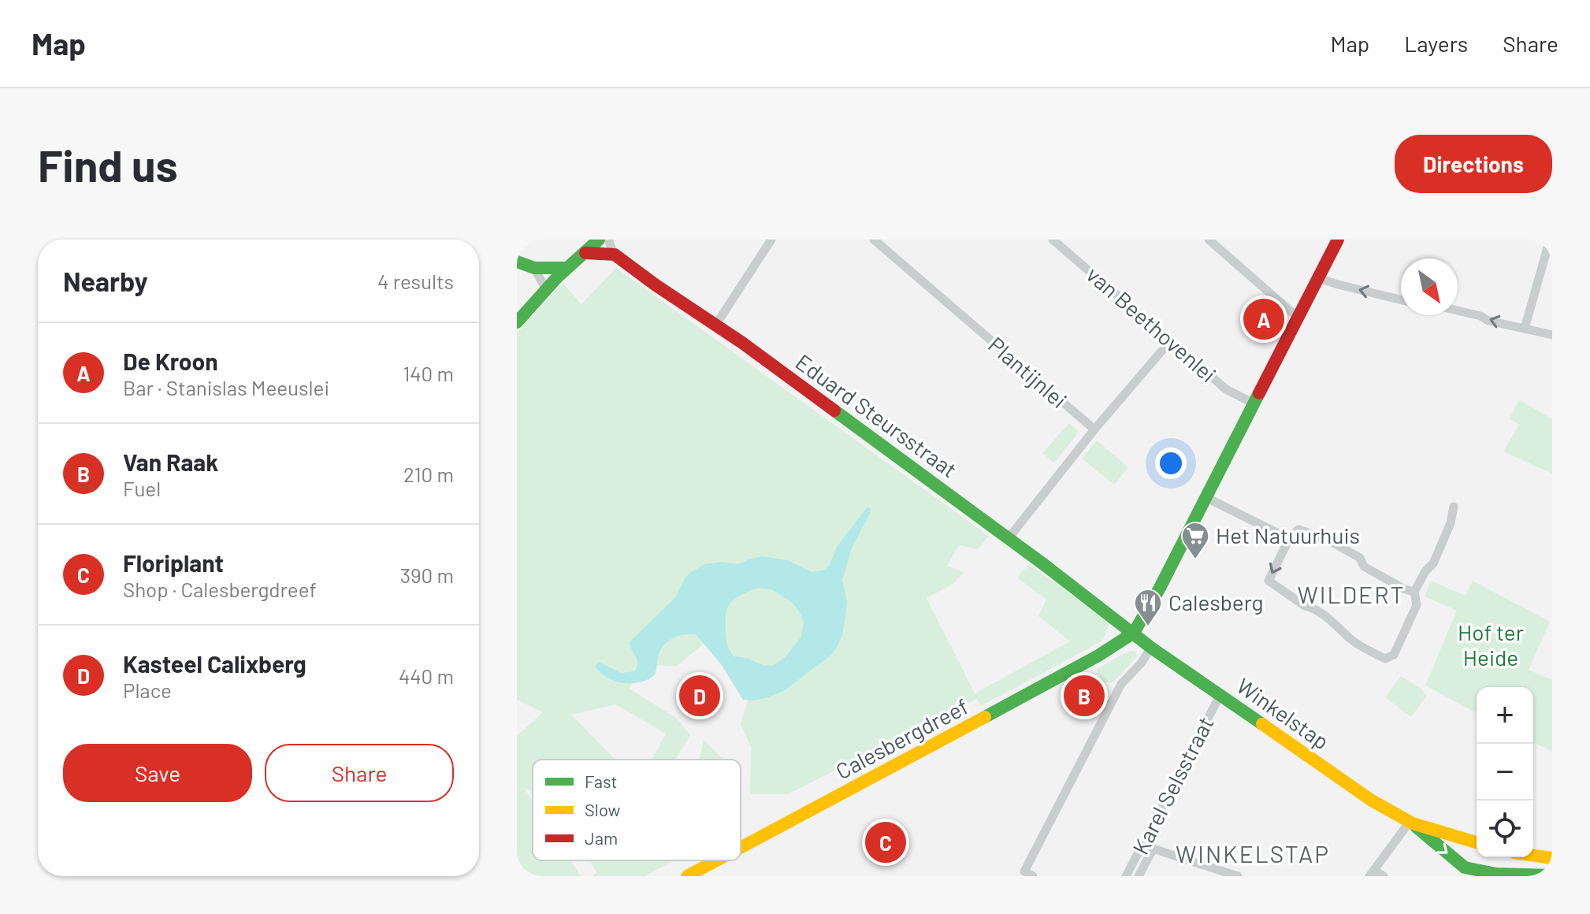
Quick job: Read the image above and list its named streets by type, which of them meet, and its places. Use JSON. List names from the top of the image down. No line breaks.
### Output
{"streets":{"street":["van Beethovenlei","Plantijnlei","Eduard Steursstraat","Winkelstap","Calesbergdreef","Karel Selsstraat"]},"crossings":[["Eduard Steursstraat","Winkelstap"],["Eduard Steursstraat","Calesbergdreef"],["Winkelstap","Calesbergdreef"],["Winkelstap","Karel Selsstraat"]],"districts":["WILDERT","WINKELSTAP"],"parks":["Hof ter Heide"],"places":{"supermarket":["Het Natuurhuis"],"restaurant":["Calesberg"]},"legend":["Fast","Slow","Jam"],"north":"bottom right","page":{"header":"Map","nav":["Map","Layers","Share"],"buttons":["Directions",["Save","Share"]],"title":"Find us","heading":["Nearby","4 results"],"pins":["A","B","D","C"],"list":[{"mark":"A","name":"De Kroon","note":"Bar · Stanislas Meeuslei","value":"140 m"},{"mark":"B","name":"Van Raak","note":"Fuel","value":"210 m"},{"mark":"C","name":"Floriplant","note":"Shop · Calesbergdreef","value":"390 m"},{"mark":"D","name":"Kasteel Calixberg","note":"Place","value":"440 m"}],"map_buttons":["+","−"]}}
